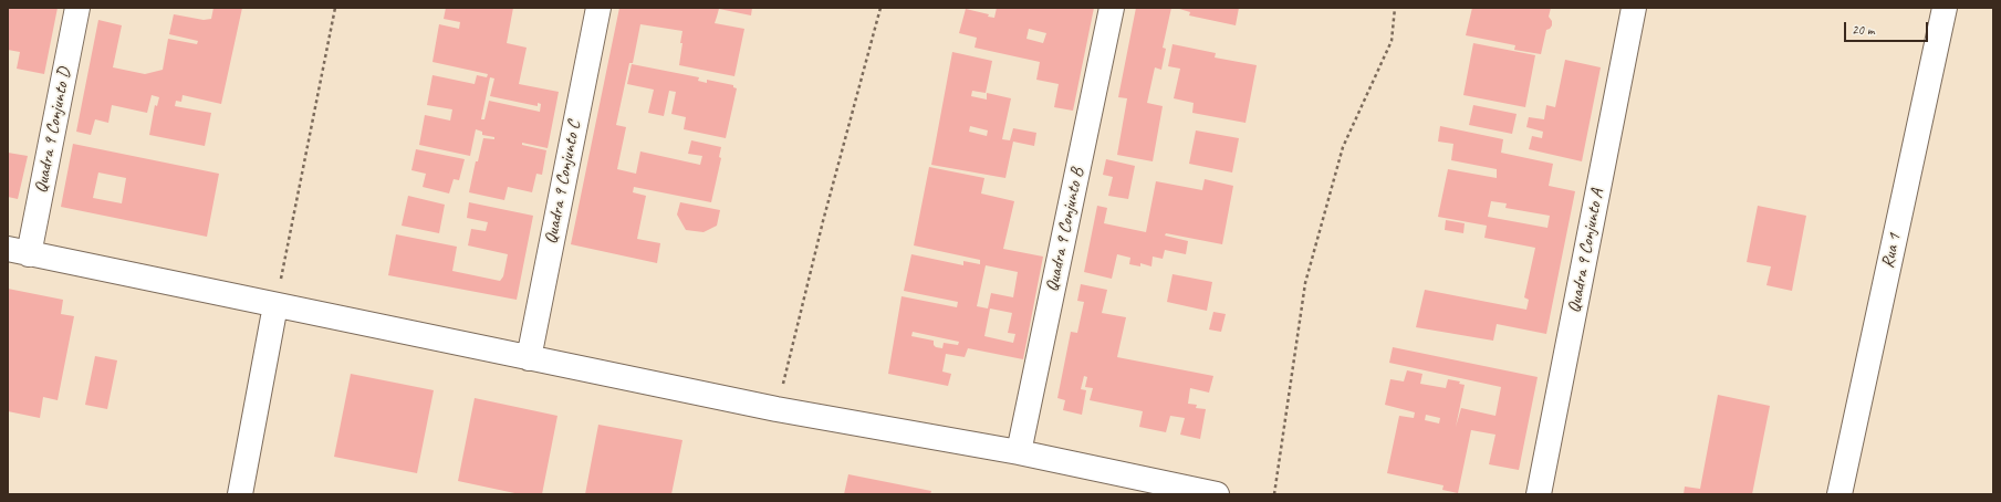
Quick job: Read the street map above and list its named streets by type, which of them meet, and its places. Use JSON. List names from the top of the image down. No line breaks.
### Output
{"streets":{"street":["Quadra 9 Conjunto D","Quadra 9 Conjunto C","Quadra 9 Conjunto B","Quadra 9 Conjunto A","Rua 1"]},"scale_bar":"20 m"}
